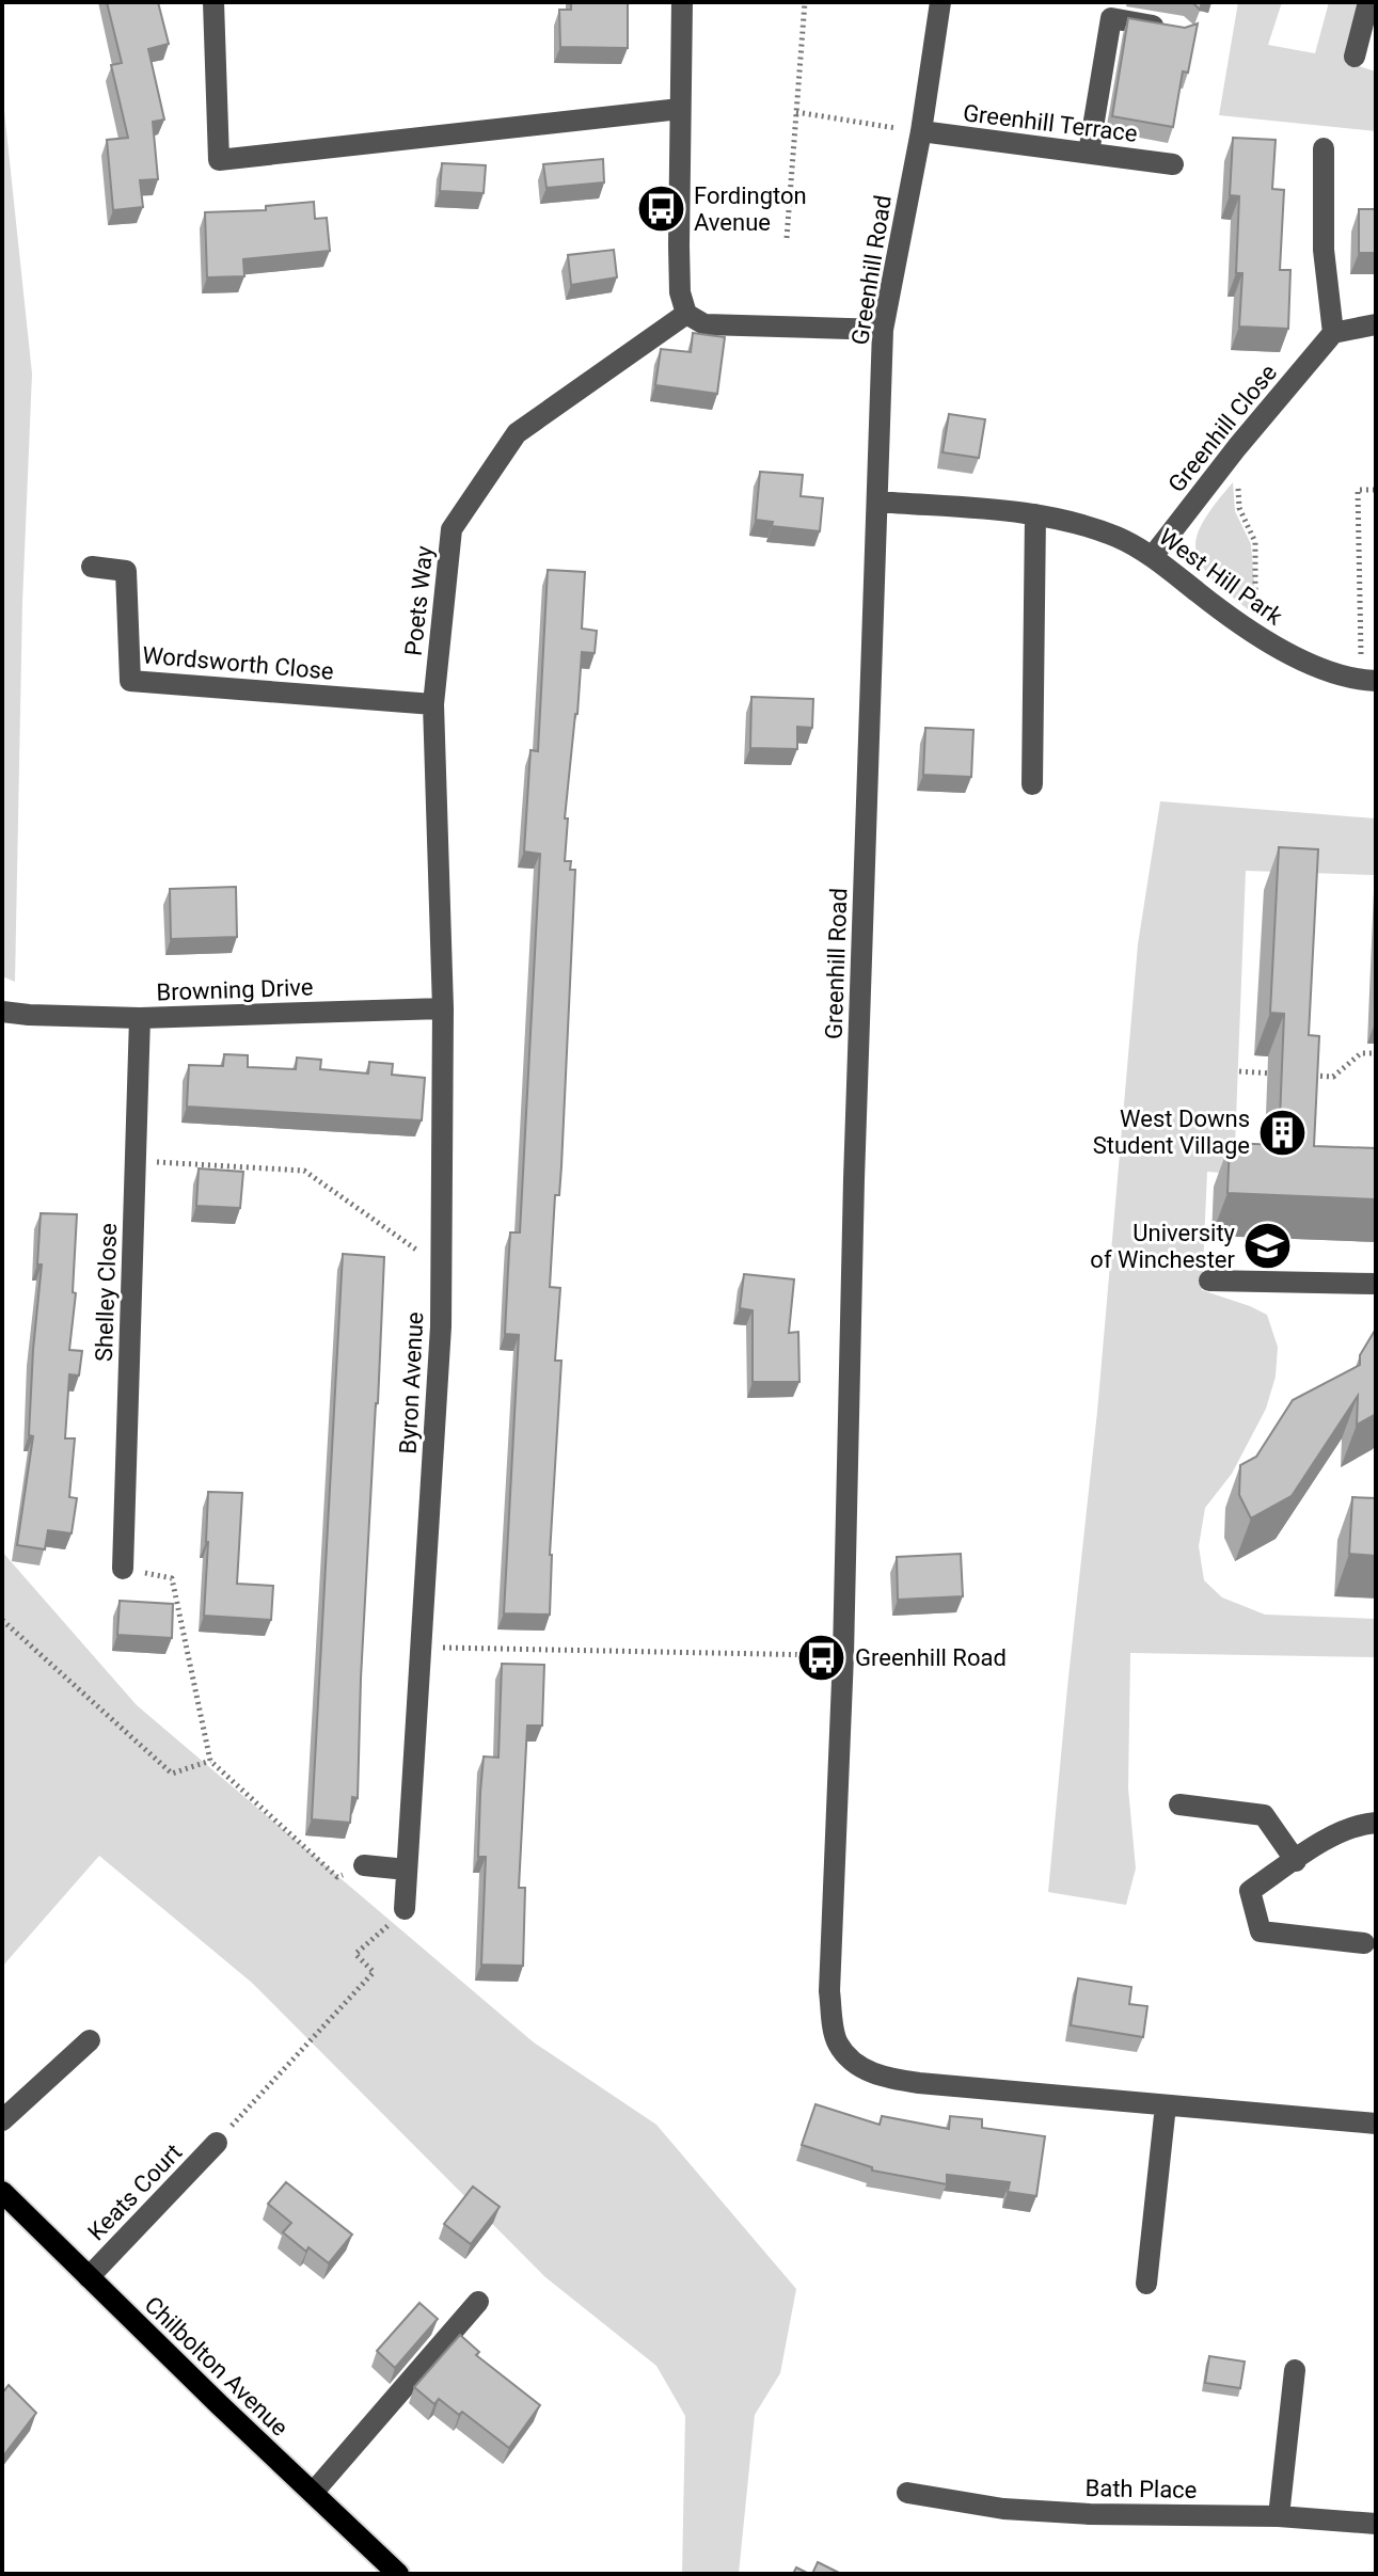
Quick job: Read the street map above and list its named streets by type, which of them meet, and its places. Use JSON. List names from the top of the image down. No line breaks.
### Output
{"streets":{"main road":["Chilbolton Avenue"],"street":["Greenhill Terrace","Greenhill Road","Greenhill Close","West Hill Park","Poets Way","Wordsworth Close","Browning Drive","Shelley Close","Byron Avenue","Keats Court","Bath Place"]},"crossings":[["Greenhill Terrace","Greenhill Road"],["Greenhill Road","West Hill Park"],["Greenhill Close","West Hill Park"],["Poets Way","Wordsworth Close"],["Poets Way","Byron Avenue"],["Browning Drive","Shelley Close"],["Browning Drive","Byron Avenue"],["Keats Court","Chilbolton Avenue"]],"places":{"bus stop":["Fordington Avenue","Greenhill Road"],"building":["West Downs Student Village"],"school or university":["University of Winchester"]}}
